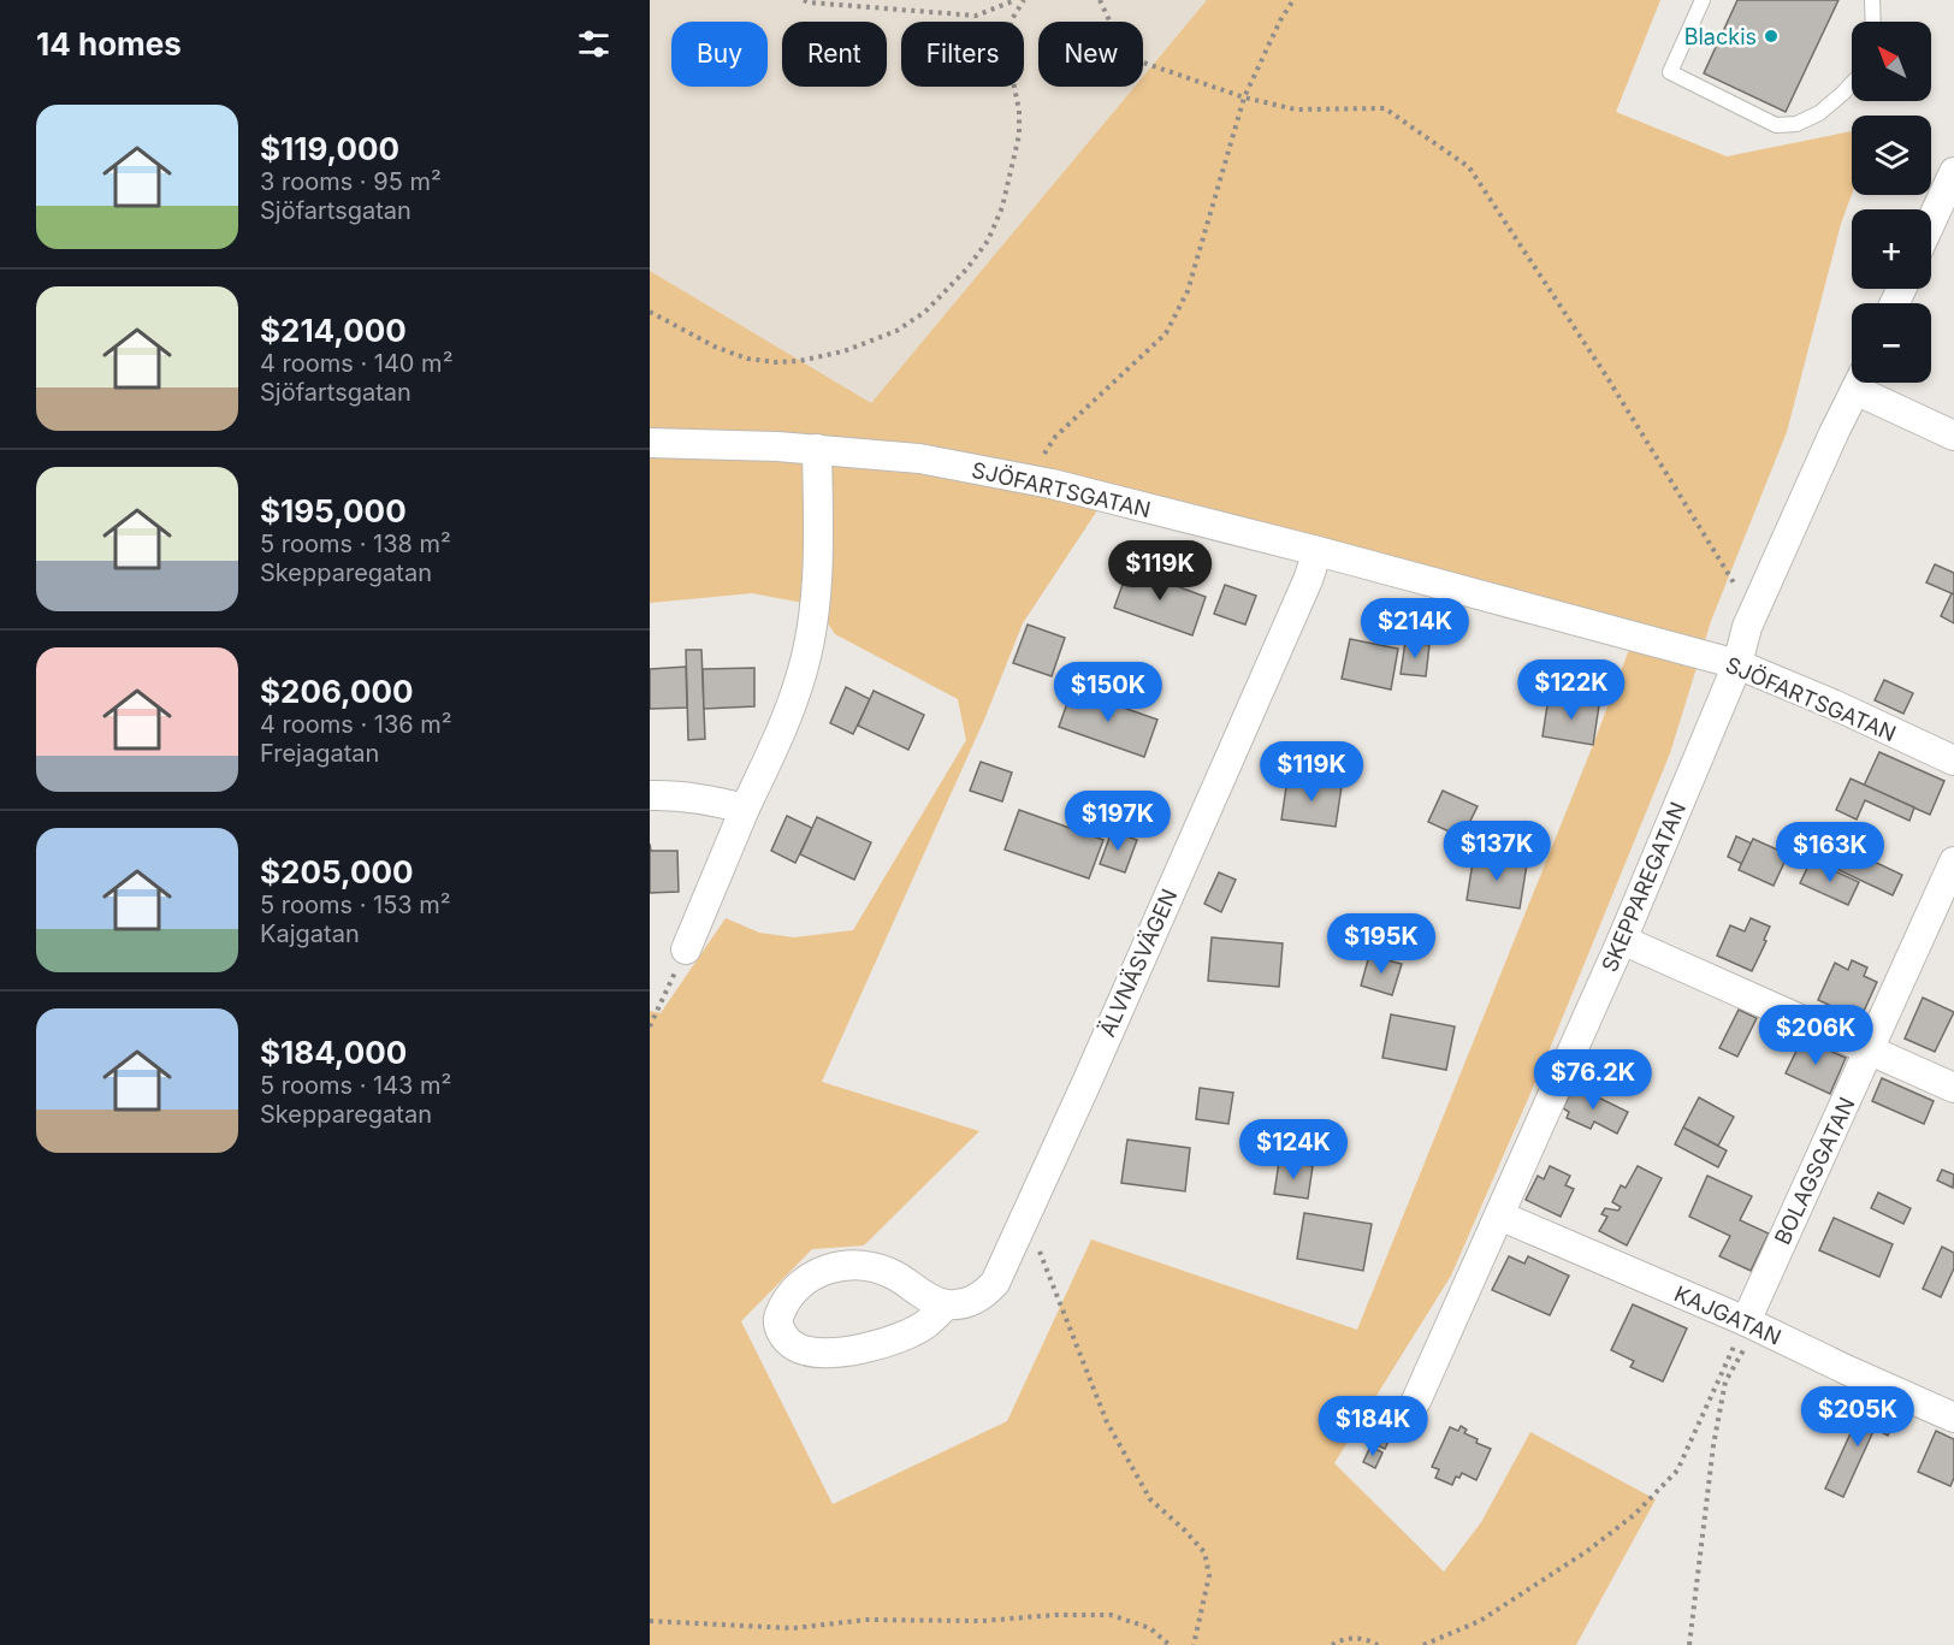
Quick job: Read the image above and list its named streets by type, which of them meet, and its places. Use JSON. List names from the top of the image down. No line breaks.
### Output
{"streets":{"street":["SJÖFARTSGATAN","SKEPPAREGATAN","ÄLVNÄSVÄGEN","BOLAGSGATAN","KAJGATAN"]},"crossings":[["SJÖFARTSGATAN","SKEPPAREGATAN"],["SJÖFARTSGATAN","ÄLVNÄSVÄGEN"],["SKEPPAREGATAN","KAJGATAN"],["BOLAGSGATAN","KAJGATAN"]],"places":["Blackis"],"north":"top left","page":{"heading":"14 homes","map_buttons":["+","−"],"chip":["Buy","Rent","Filters","New"],"list":[{"name":"$119,000","note":"3 rooms · 95 m² · Sjöfartsgatan"},{"name":"$214,000","note":"4 rooms · 140 m² · Sjöfartsgatan"},{"name":"$195,000","note":"5 rooms · 138 m² · Skepparegatan"},{"name":"$206,000","note":"4 rooms · 136 m² · Frejagatan"},{"name":"$205,000","note":"5 rooms · 153 m² · Kajgatan"},{"name":"$184,000","note":"5 rooms · 143 m² · Skepparegatan"}],"price":["$119K","$214K","$122K","$150K","$119K","$197K","$137K","$163K","$195K","$206K","$76.2K","$124K","$205K","$184K"]}}
